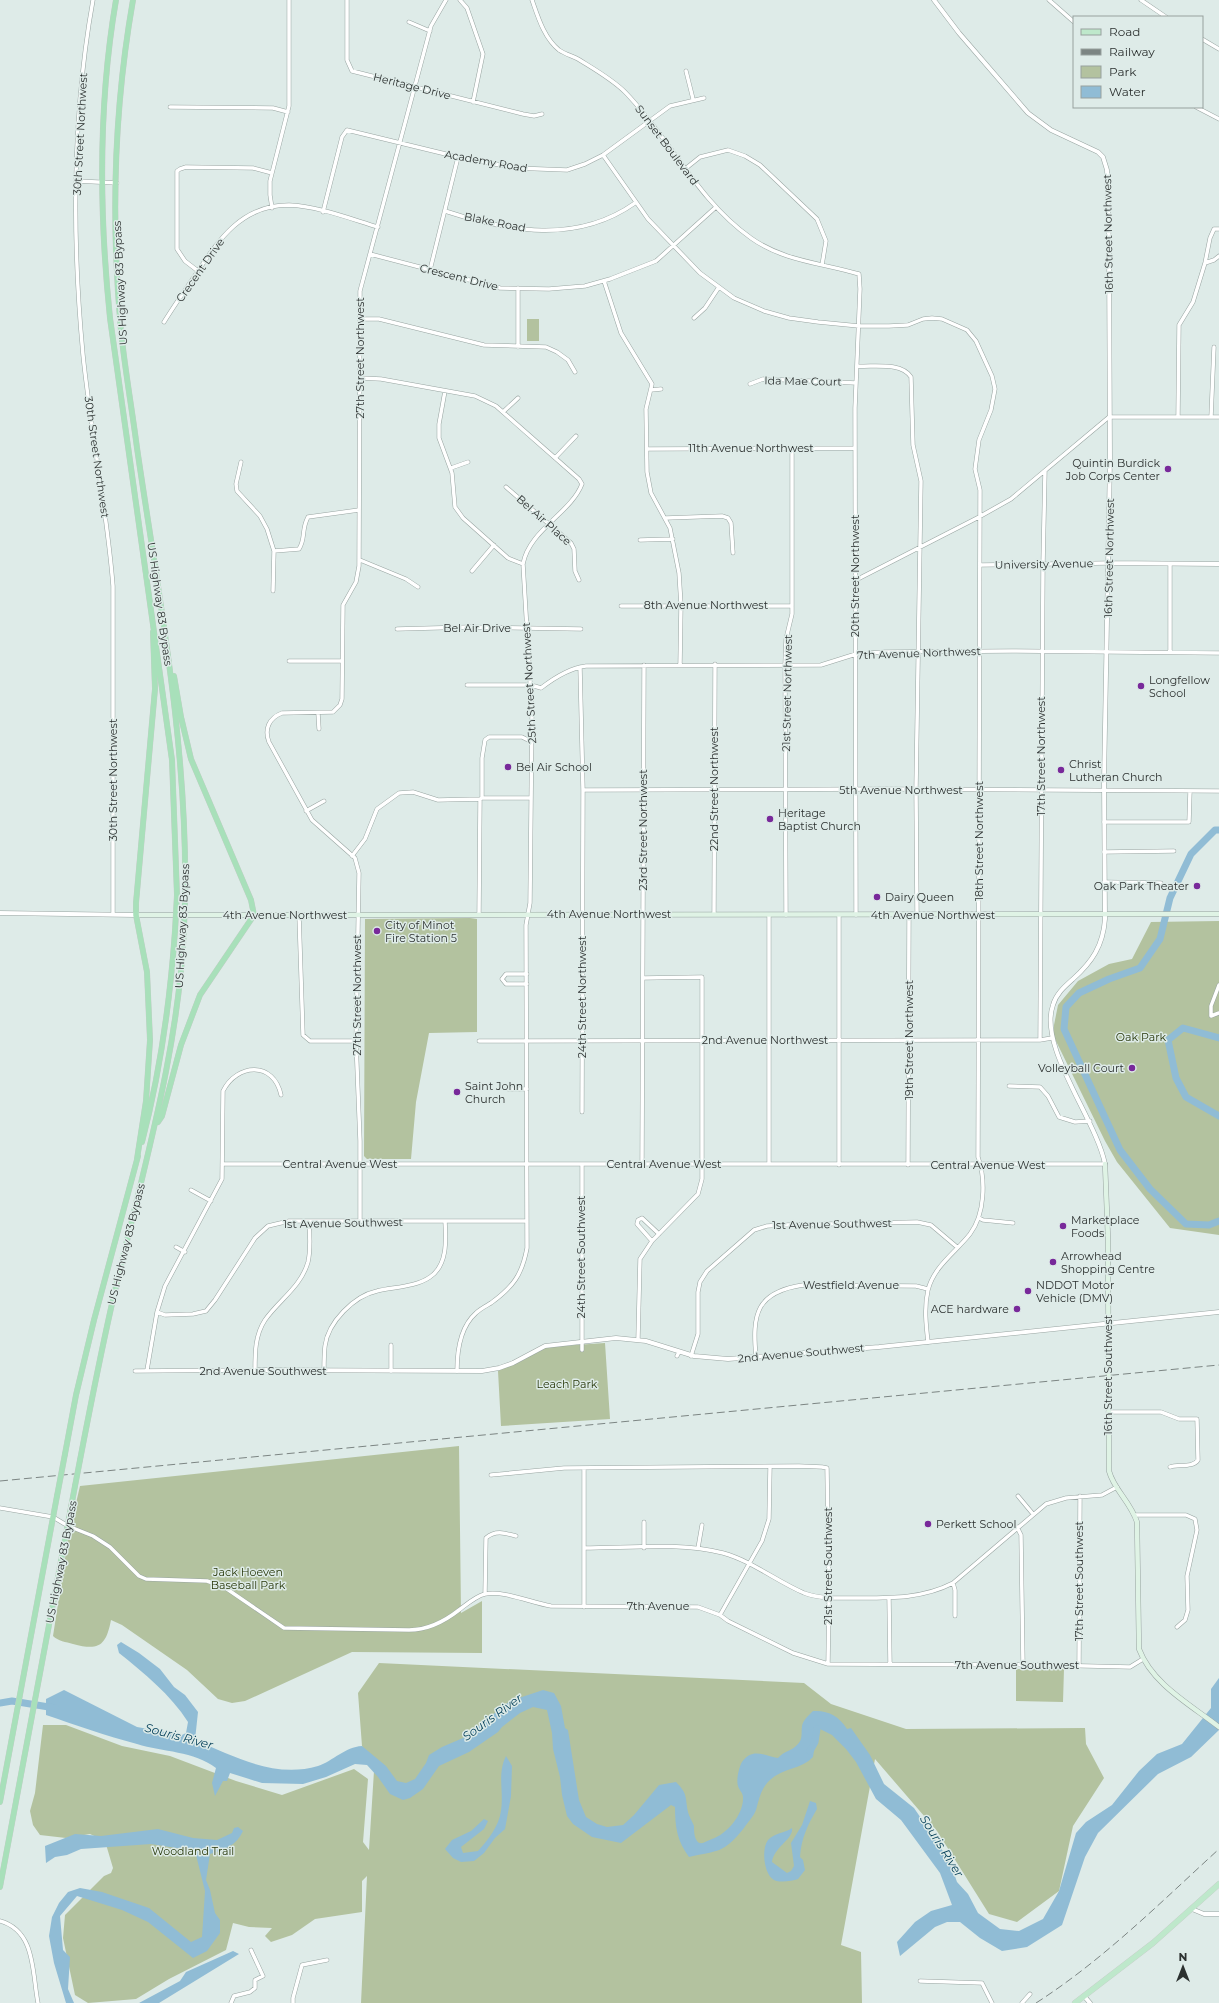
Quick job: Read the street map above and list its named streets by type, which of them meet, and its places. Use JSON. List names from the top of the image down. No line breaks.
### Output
{"streets":{"highway":["US Highway 83 Bypass"],"main road":["4th Avenue Northwest","16th Street Southwest"],"street":["Heritage Drive","30th Street Northwest","Sunset Boulevard","Academy Road","Blake Road","16th Street Northwest","Crecent Drive","Crescent Drive","27th Street Northwest","Ida Mae Court","11th Avenue Northwest","Bel Air Place","University Avenue","20th Street Northwest","8th Avenue Northwest","Bel Air Drive","7th Avenue Northwest","25th Street Northwest","21st Street Northwest","17th Street Northwest","22nd Street Northwest","5th Avenue Northwest","23rd Street Northwest","18th Street Northwest","24th Street Northwest","2nd Avenue Northwest","19th Street Northwest","Central Avenue West","1st Avenue Southwest","24th Street Southwest","Westfield Avenue","2nd Avenue Southwest","21st Street Southwest","17th Street Southwest","7th Avenue","7th Avenue Southwest"]},"crossings":[["Heritage Drive","27th Street Northwest"],["30th Street Northwest","4th Avenue Northwest"],["Sunset Boulevard","Academy Road"],["Sunset Boulevard","Crescent Drive"],["Sunset Boulevard","20th Street Northwest"],["Academy Road","Crecent Drive"],["Academy Road","27th Street Northwest"],["Academy Road","18th Street Northwest"],["Blake Road","18th Street Northwest"],["16th Street Northwest","University Avenue"],["16th Street Northwest","7th Avenue Northwest"],["16th Street Northwest","5th Avenue Northwest"],["16th Street Northwest","4th Avenue Northwest"],["16th Street Northwest","2nd Avenue Northwest"],["16th Street Northwest","Central Avenue West"],["16th Street Northwest","16th Street Southwest"],["Crecent Drive","27th Street Northwest"],["Crescent Drive","27th Street Northwest"],["Crescent Drive","18th Street Northwest"],["27th Street Northwest","4th Avenue Northwest"],["27th Street Northwest","Central Avenue West"],["27th Street Northwest","1st Avenue Southwest"],["Ida Mae Court","20th Street Northwest"],["11th Avenue Northwest","20th Street Northwest"],["11th Avenue Northwest","21st Street Northwest"],["Bel Air Place","25th Street Northwest"],["University Avenue","17th Street Northwest"],["University Avenue","18th Street Northwest"],["20th Street Northwest","7th Avenue Northwest"],["20th Street Northwest","5th Avenue Northwest"],["20th Street Northwest","18th Street Northwest"],["20th Street Northwest","4th Avenue Northwest"],["8th Avenue Northwest","21st Street Northwest"],["Bel Air Drive","25th Street Northwest"],["7th Avenue Northwest","25th Street Northwest"],["7th Avenue Northwest","21st Street Northwest"],["7th Avenue Northwest","17th Street Northwest"],["7th Avenue Northwest","22nd Street Northwest"],["7th Avenue Northwest","23rd Street Northwest"],["7th Avenue Northwest","18th Street Northwest"],["7th Avenue Northwest","24th Street Northwest"],["25th Street Northwest","4th Avenue Northwest"],["25th Street Northwest","2nd Avenue Northwest"],["25th Street Northwest","Central Avenue West"],["25th Street Northwest","1st Avenue Southwest"],["25th Street Northwest","2nd Avenue Southwest"],["21st Street Northwest","5th Avenue Northwest"],["21st Street Northwest","4th Avenue Northwest"],["17th Street Northwest","5th Avenue Northwest"],["17th Street Northwest","4th Avenue Northwest"],["17th Street Northwest","2nd Avenue Northwest"],["22nd Street Northwest","5th Avenue Northwest"],["22nd Street Northwest","4th Avenue Northwest"],["5th Avenue Northwest","23rd Street Northwest"],["5th Avenue Northwest","18th Street Northwest"],["5th Avenue Northwest","24th Street Northwest"],["23rd Street Northwest","4th Avenue Northwest"],["23rd Street Northwest","2nd Avenue Northwest"],["23rd Street Northwest","Central Avenue West"],["18th Street Northwest","4th Avenue Northwest"],["18th Street Northwest","2nd Avenue Northwest"],["18th Street Northwest","Central Avenue West"],["4th Avenue Northwest","24th Street Northwest"],["4th Avenue Northwest","19th Street Northwest"],["24th Street Northwest","2nd Avenue Northwest"],["2nd Avenue Northwest","19th Street Northwest"],["19th Street Northwest","Central Avenue West"],["Central Avenue West","24th Street Southwest"],["Central Avenue West","16th Street Southwest"],["1st Avenue Southwest","2nd Avenue Southwest"],["24th Street Southwest","2nd Avenue Southwest"],["Westfield Avenue","2nd Avenue Southwest"],["2nd Avenue Southwest","16th Street Southwest"],["21st Street Southwest","7th Avenue"],["21st Street Southwest","7th Avenue Southwest"],["17th Street Southwest","7th Avenue Southwest"],["7th Avenue","7th Avenue Southwest"]],"water":["Souris River"],"parks":["Oak Park","Leach Park","Jack Hoeven Baseball Park","Woodland Trail"],"places":["Quintin Burdick Job Corps Center","Longfellow School","Bel Air School","Christ Lutheran Church","Heritage Baptist Church","Oak Park Theater","Dairy Queen","City of Minot Fire Station 5","Volleyball Court","Saint John Church","Marketplace Foods","Arrowhead Shopping Centre","NDDOT Motor Vehicle (DMV)","ACE hardware","Perkett School"],"legend":["Road","Railway","Park","Water"],"north":"top"}
